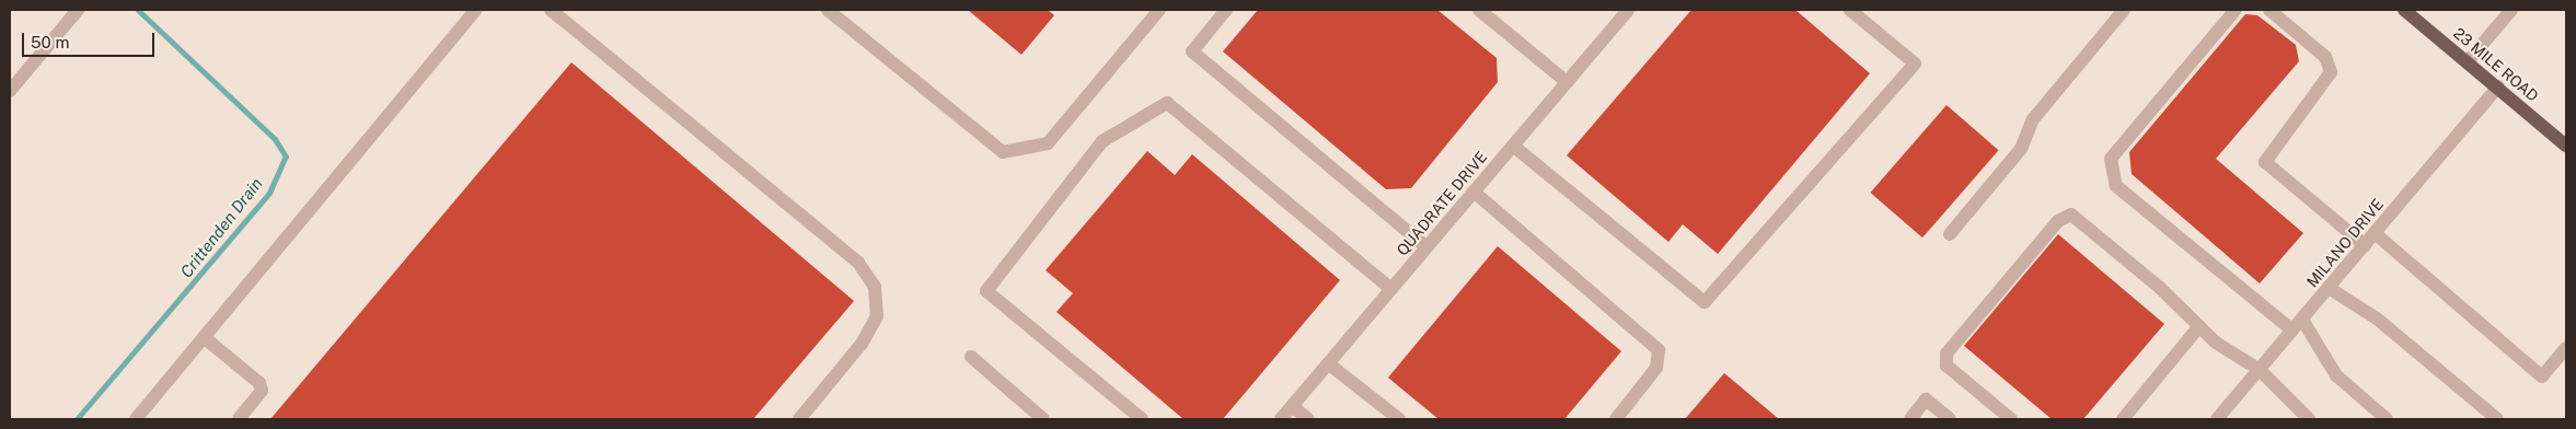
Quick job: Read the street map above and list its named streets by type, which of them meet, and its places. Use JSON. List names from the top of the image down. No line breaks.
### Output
{"streets":{"main road":["23 MILE ROAD"],"street":["QUADRATE DRIVE","MILANO DRIVE"]},"crossings":[["23 MILE ROAD","MILANO DRIVE"]],"water":["Crittenden Drain"],"scale_bar":"50 m"}
